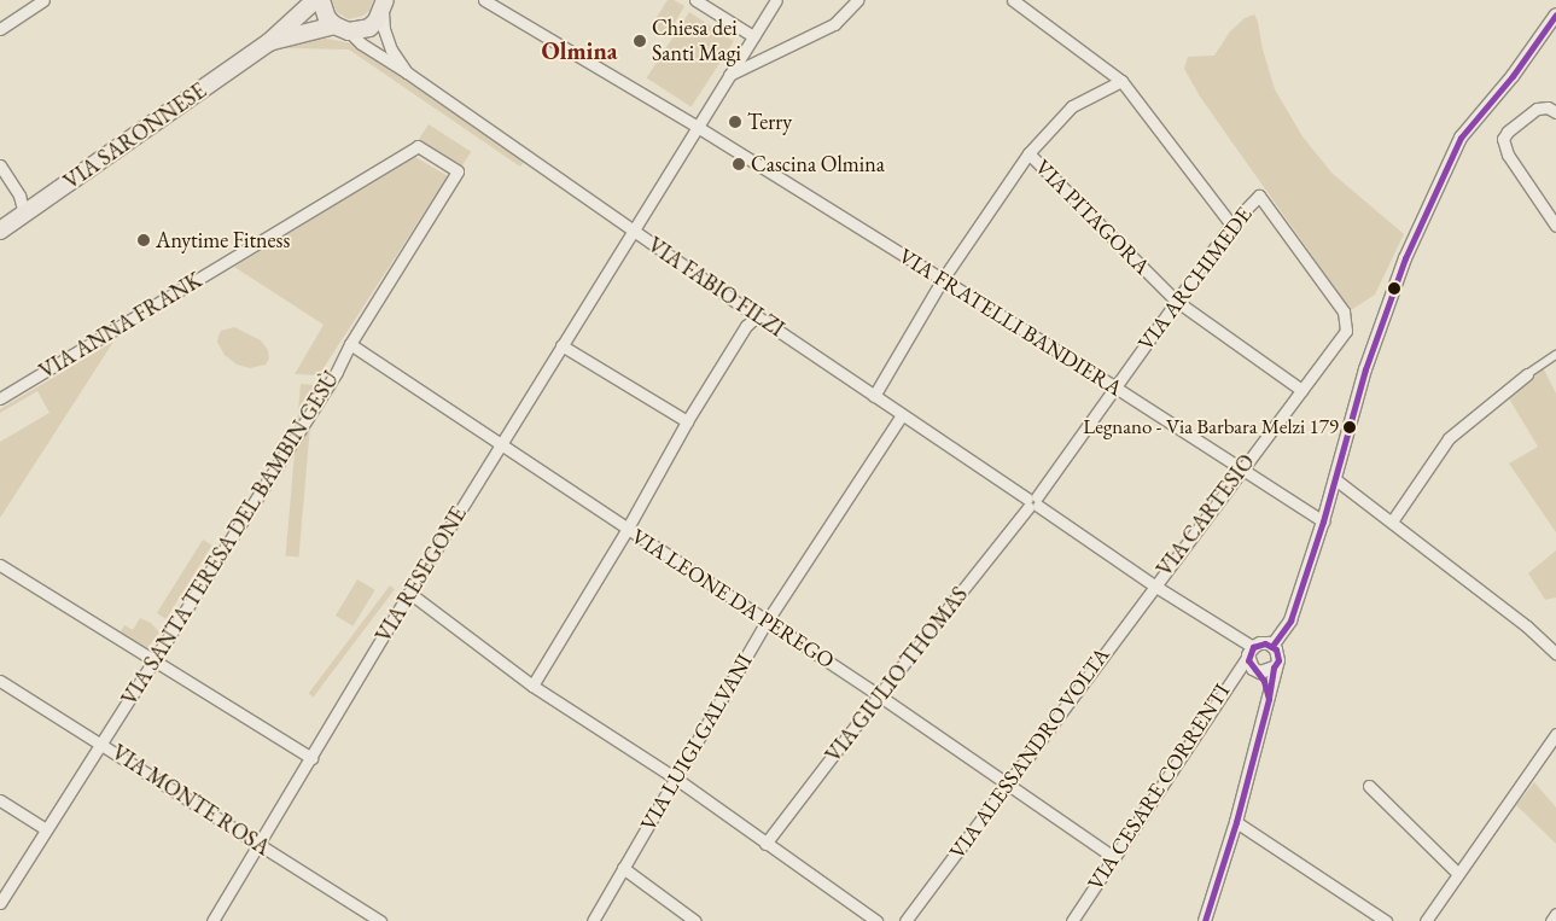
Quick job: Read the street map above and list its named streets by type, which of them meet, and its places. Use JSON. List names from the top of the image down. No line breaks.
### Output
{"streets":{"main road":["VIA SARONNESE"],"street":["VIA PITAGORA","VIA ARCHIMEDE","VIA FABIO FILZI","VIA FRATELLI BANDIERA","VIA ANNA FRANK","VIA CARTESIO","VIA SANTA TERESA DEL BAMBIN GESÙ","VIA RESEGONE","VIA LEONE DA PEREGO","VIA GIULIO THOMAS","VIA LUIGI GALVANI","VIA ALESSANDRO VOLTA","VIA CESARE CORRENTI","VIA MONTE ROSA"]},"crossings":[["VIA SARONNESE","VIA FABIO FILZI"],["VIA PITAGORA","VIA ARCHIMEDE"],["VIA PITAGORA","VIA CARTESIO"],["VIA ARCHIMEDE","VIA FABIO FILZI"],["VIA ARCHIMEDE","VIA FRATELLI BANDIERA"],["VIA ARCHIMEDE","VIA CARTESIO"],["VIA ARCHIMEDE","VIA GIULIO THOMAS"],["VIA FABIO FILZI","VIA CARTESIO"],["VIA FABIO FILZI","VIA RESEGONE"],["VIA FABIO FILZI","VIA GIULIO THOMAS"],["VIA FABIO FILZI","VIA LUIGI GALVANI"],["VIA FABIO FILZI","VIA ALESSANDRO VOLTA"],["VIA FABIO FILZI","VIA CESARE CORRENTI"],["VIA FRATELLI BANDIERA","VIA CARTESIO"],["VIA FRATELLI BANDIERA","VIA RESEGONE"],["VIA ANNA FRANK","VIA SANTA TERESA DEL BAMBIN GESÙ"],["VIA CARTESIO","VIA ALESSANDRO VOLTA"],["VIA SANTA TERESA DEL BAMBIN GESÙ","VIA LEONE DA PEREGO"],["VIA SANTA TERESA DEL BAMBIN GESÙ","VIA MONTE ROSA"],["VIA RESEGONE","VIA LEONE DA PEREGO"],["VIA RESEGONE","VIA MONTE ROSA"],["VIA LEONE DA PEREGO","VIA GIULIO THOMAS"],["VIA LEONE DA PEREGO","VIA LUIGI GALVANI"],["VIA LEONE DA PEREGO","VIA ALESSANDRO VOLTA"],["VIA LEONE DA PEREGO","VIA CESARE CORRENTI"]],"districts":["Olmina"],"places":["Chiesa dei Santi Magi","Terry","Cascina Olmina","Anytime Fitness","Legnano - Via Barbara Melzi 179"]}
